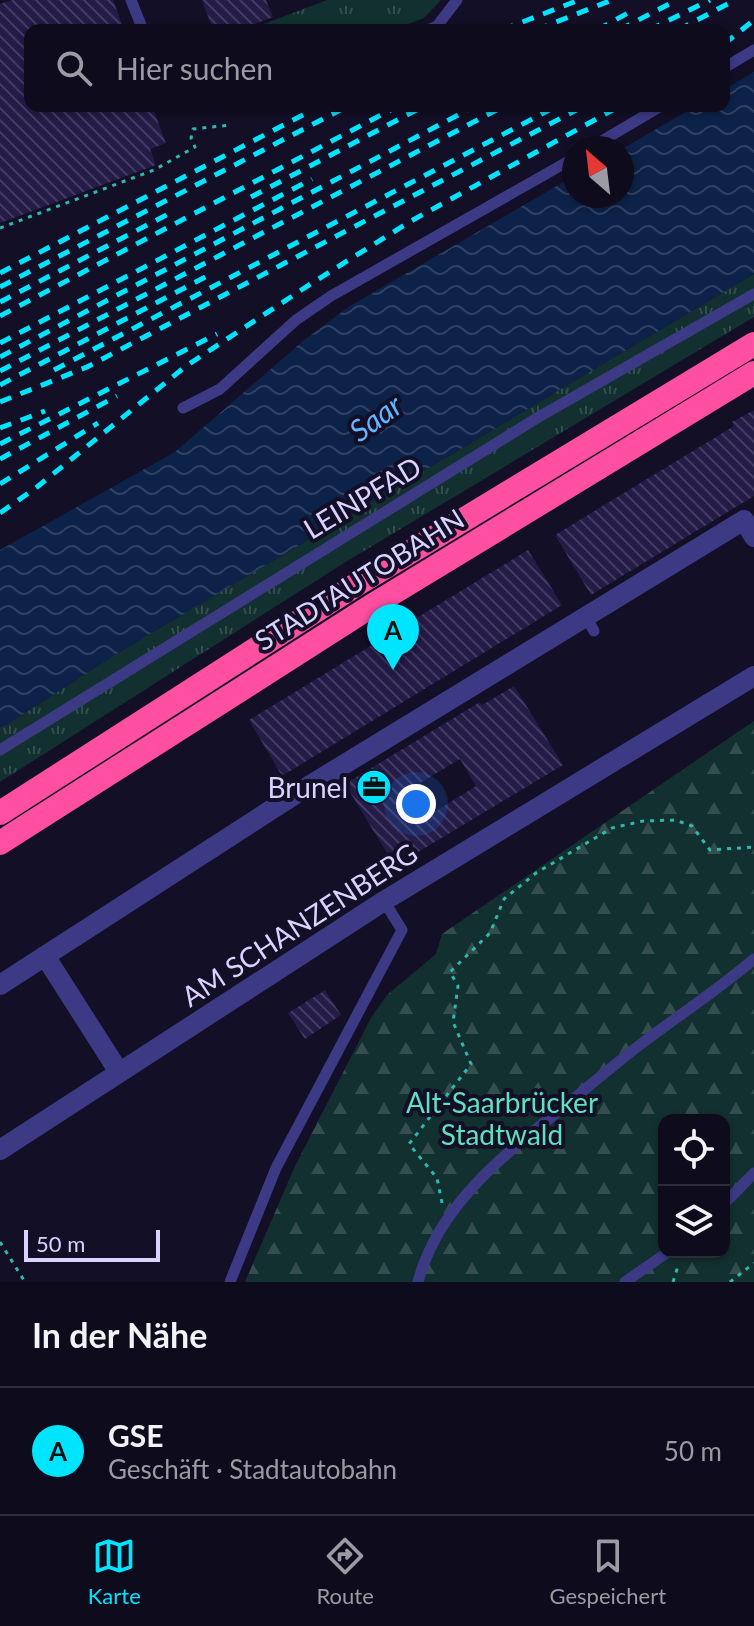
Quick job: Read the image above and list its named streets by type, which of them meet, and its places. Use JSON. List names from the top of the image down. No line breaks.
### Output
{"streets":{"highway":["STADTAUTOBAHN"],"street":["AM SCHANZENBERG"],"lane":["LEINPFAD"]},"water":["Saar"],"parks":["Alt-Saarbrücker Stadtwald"],"places":{"office":["Brunel"]},"scale_bar":"50 m","north":"top left","page":{"search":"Hier suchen","pins":"A","scale":"50 m","heading":"In der Nähe","list":[{"mark":"A","name":"GSE","note":"Geschäft · Stadtautobahn","value":"50 m"}],"nav":["Karte","Route","Gespeichert"]}}
